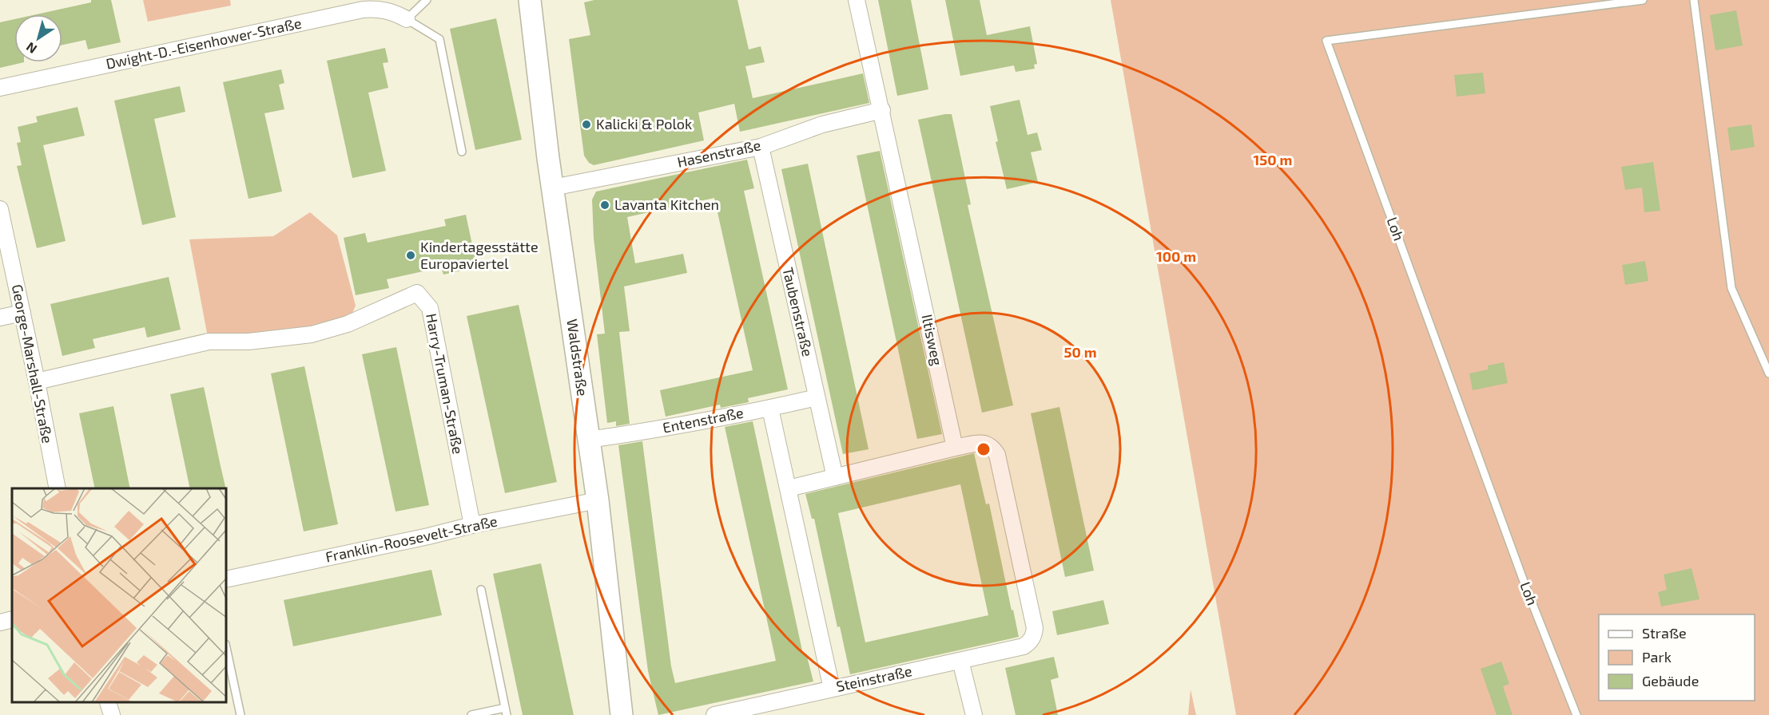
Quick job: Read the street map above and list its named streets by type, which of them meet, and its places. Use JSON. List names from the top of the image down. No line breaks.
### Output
{"streets":{"street":["Dwight-D.-Eisenhower-Straße","Hasenstraße","Taubenstraße","Iltisweg","Waldstraße","George-Marshall-Straße","Harry-Truman-Straße","Entenstraße","Franklin-Roosevelt-Straße","Steinstraße"],"lane":["Loh"]},"crossings":[["Hasenstraße","Taubenstraße"],["Hasenstraße","Iltisweg"],["Hasenstraße","Waldstraße"],["Taubenstraße","Entenstraße"],["Iltisweg","Steinstraße"],["Waldstraße","Entenstraße"],["Waldstraße","Franklin-Roosevelt-Straße"],["George-Marshall-Straße","Harry-Truman-Straße"],["Harry-Truman-Straße","Franklin-Roosevelt-Straße"]],"places":["Kalicki & Polok","Lavanta Kitchen","Kindertagesstätte Europaviertel"],"legend":["Straße","Park","Gebäude"],"north":"bottom left","rings":["150 m","100 m","50 m"]}
